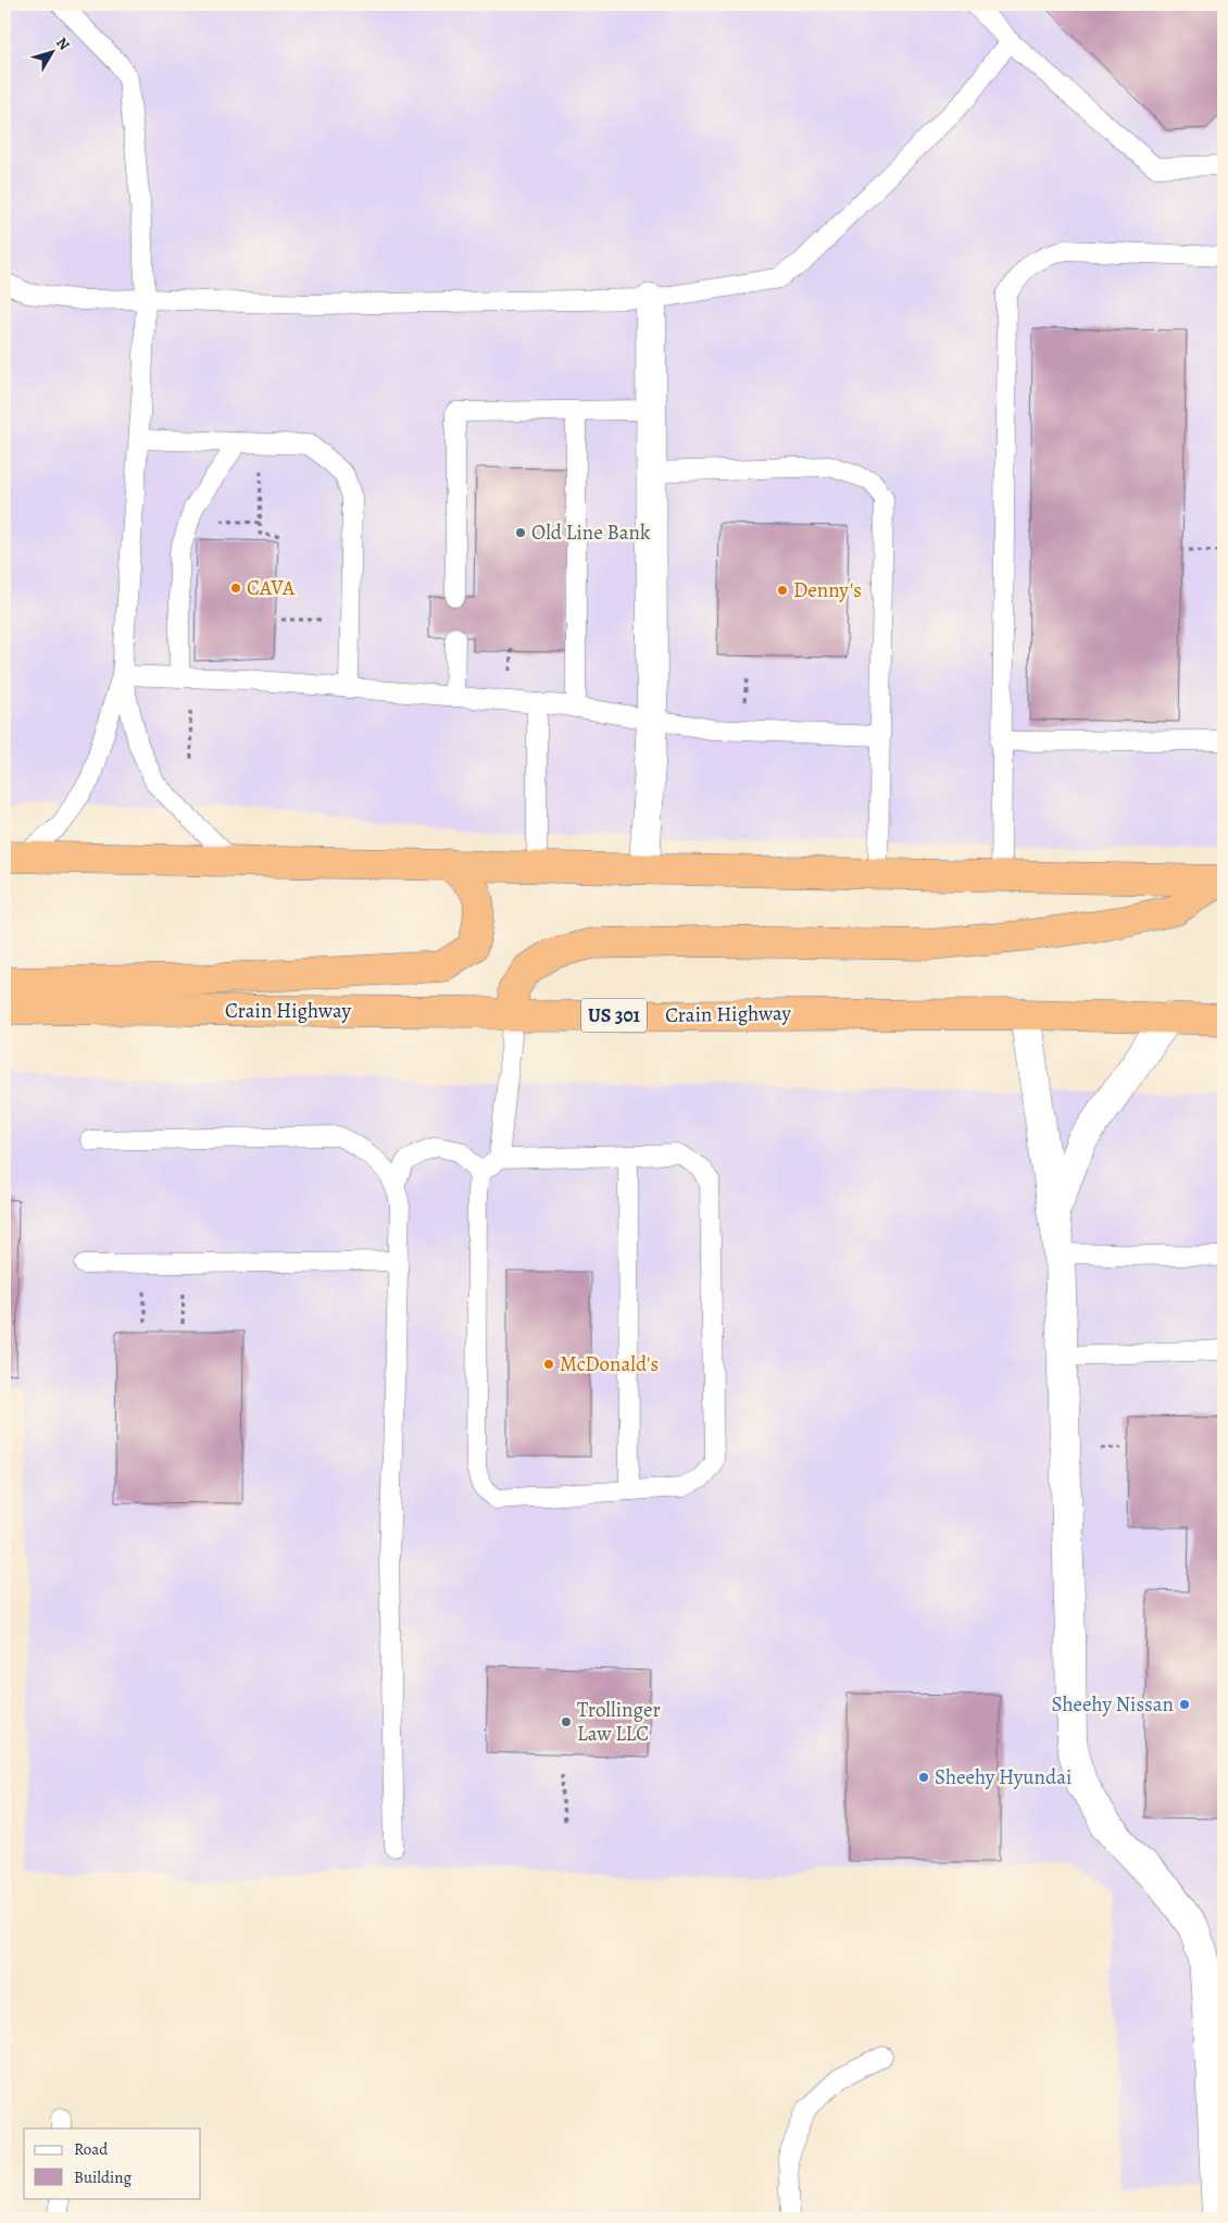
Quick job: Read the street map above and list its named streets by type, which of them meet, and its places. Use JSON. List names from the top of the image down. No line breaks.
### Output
{"streets":{"highway":["Crain Highway","US 301"]},"places":["Old Line Bank","CAVA","Denny's","McDonald's","Sheehy Nissan","Trollinger Law LLC","Sheehy Hyundai"],"legend":["Road","Building"],"north":"top right"}
